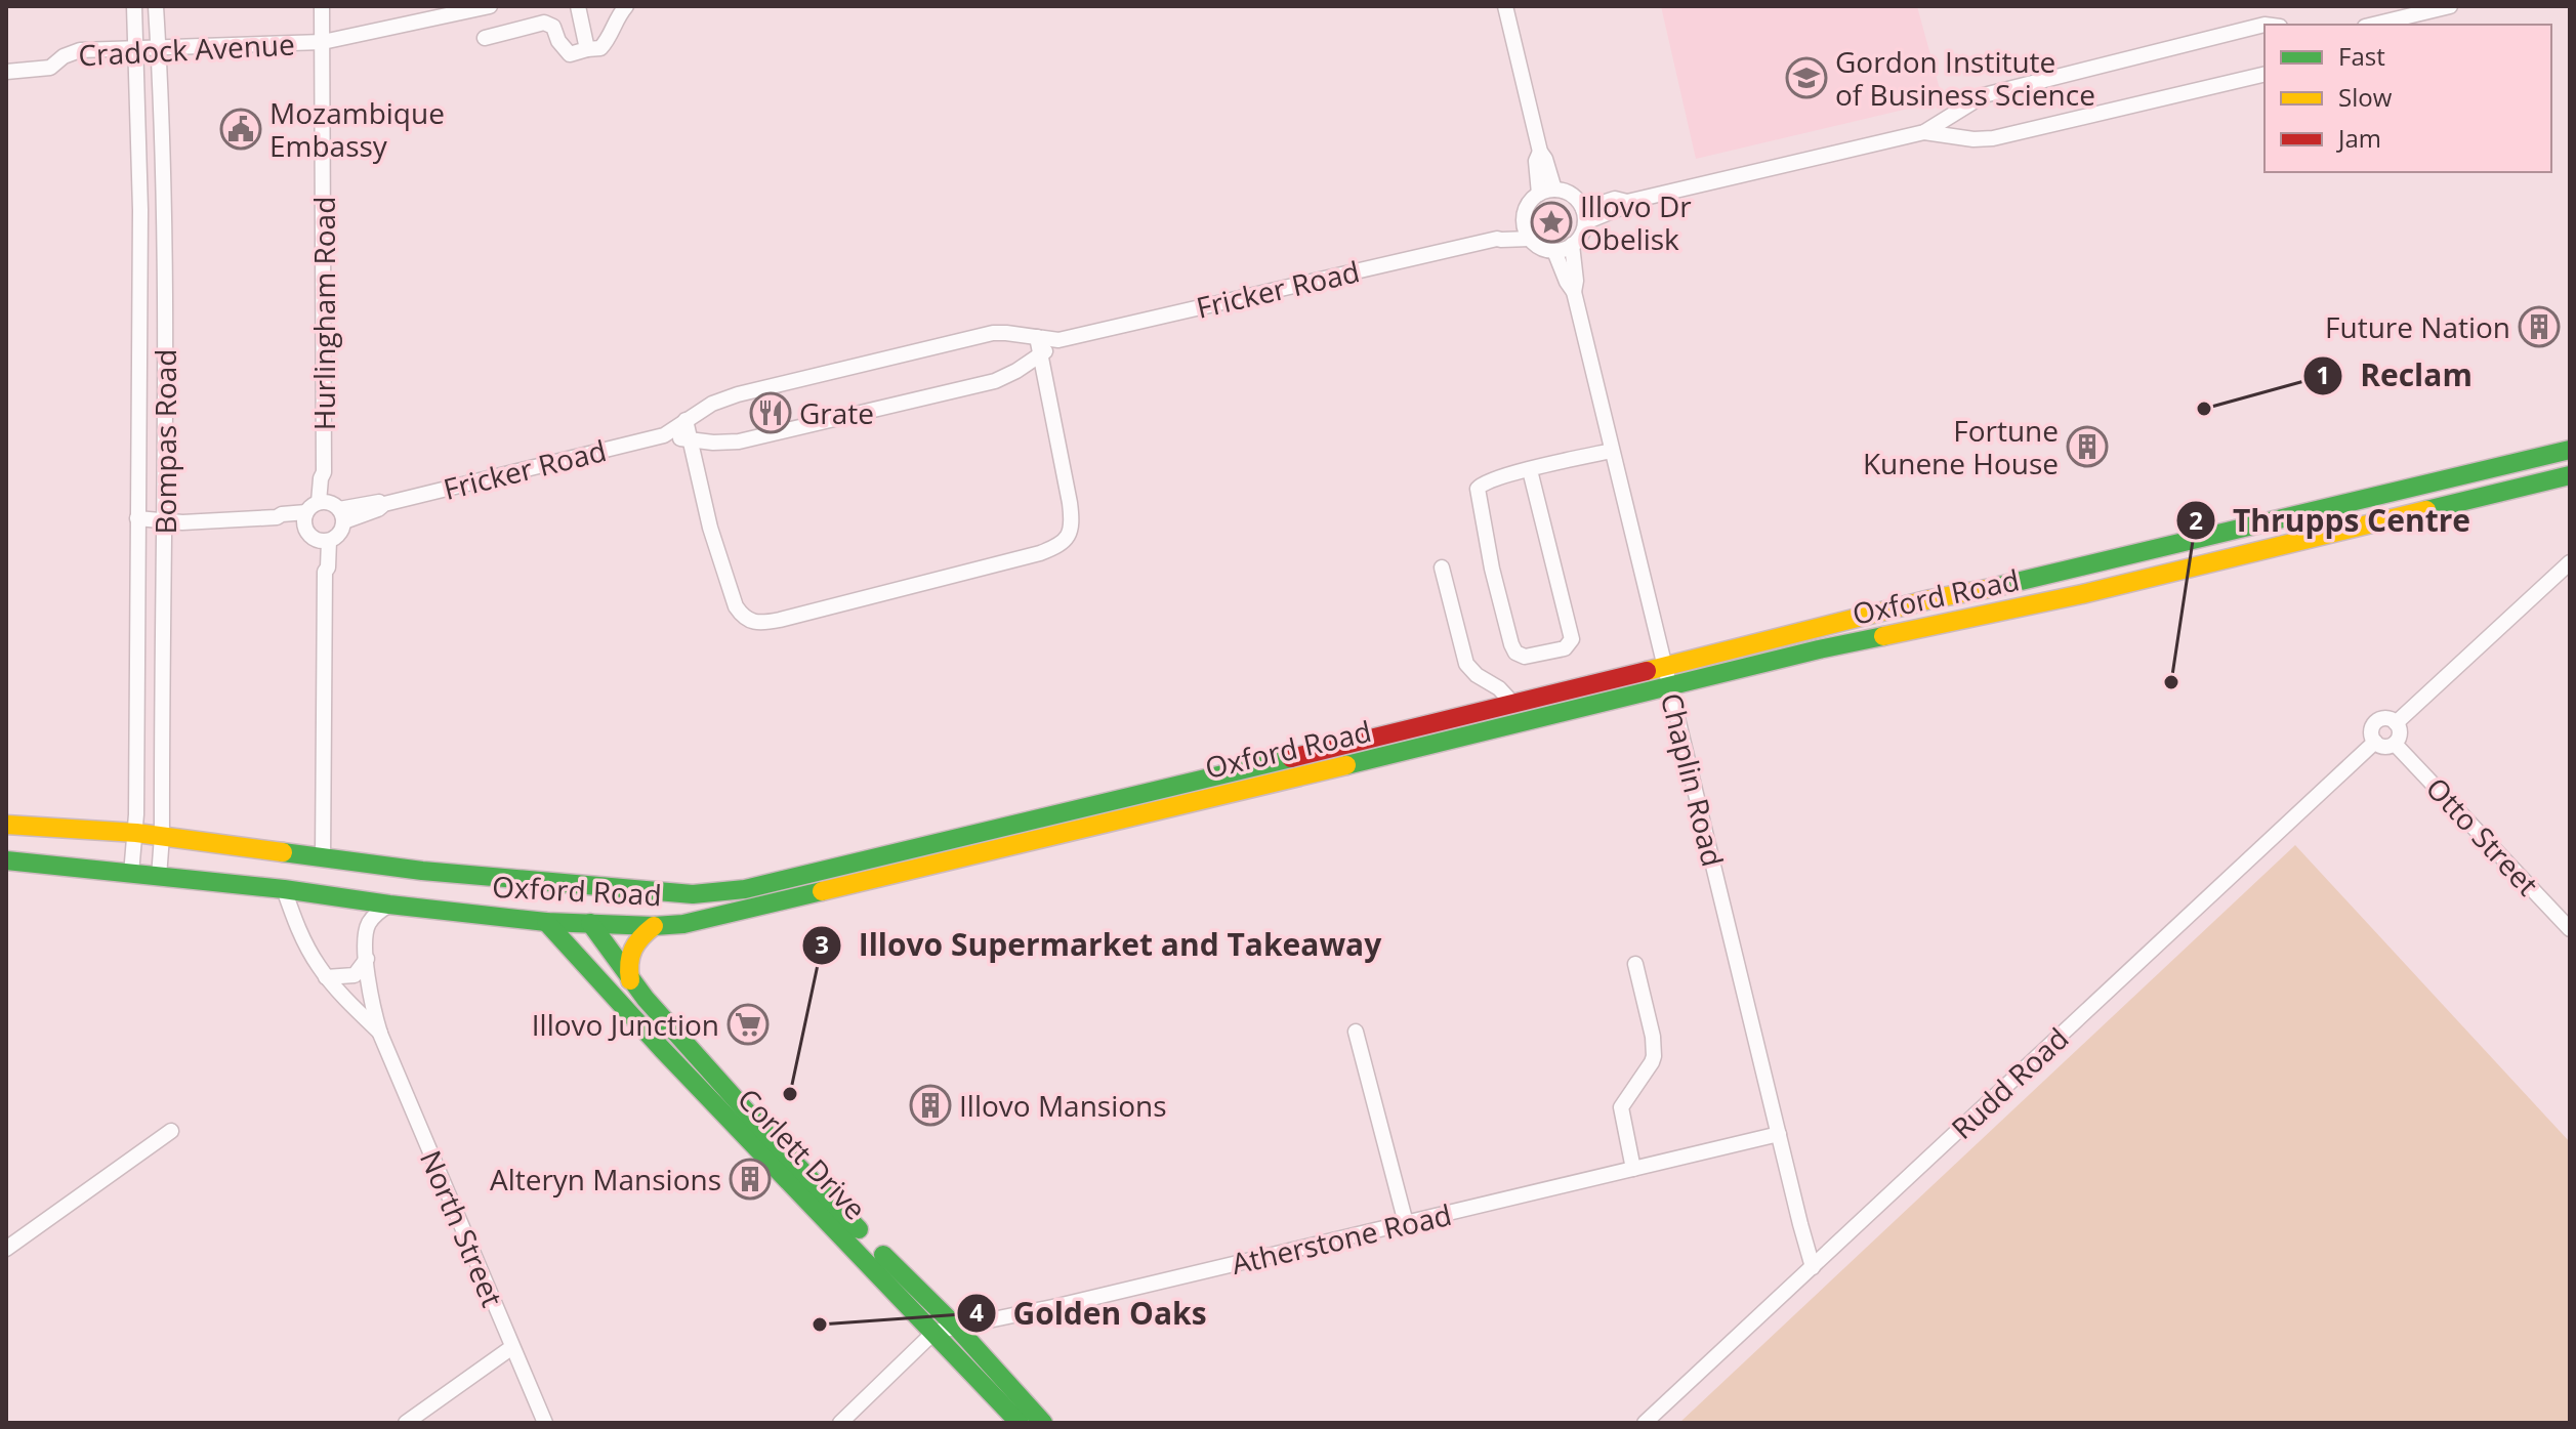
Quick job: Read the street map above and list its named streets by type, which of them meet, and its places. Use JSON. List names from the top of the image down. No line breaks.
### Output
{"streets":{"main road":["Oxford Road","Corlett Drive"],"street":["Cradock Avenue","Fricker Road","Hurlingham Road","Bompas Road","Chaplin Road","Otto Street","Rudd Road","North Street","Atherstone Road"]},"crossings":[["Cradock Avenue","Hurlingham Road"],["Cradock Avenue","Bompas Road"],["Fricker Road","Hurlingham Road"],["Fricker Road","Bompas Road"],["Fricker Road","Chaplin Road"],["Bompas Road","Oxford Road"],["Oxford Road","Chaplin Road"],["Oxford Road","Corlett Drive"],["Oxford Road","North Street"],["Chaplin Road","Rudd Road"],["Chaplin Road","Atherstone Road"],["Otto Street","Rudd Road"],["Corlett Drive","Atherstone Road"]],"places":{"school or university":["Gordon Institute of Business Science"],"public building":["Mozambique Embassy"],"place":["Illovo Dr Obelisk"],"building":["Future Nation","Fortune Kunene House","Illovo Mansions","Alteryn Mansions"],"other":["Reclam","Thrupps Centre","Illovo Supermarket and Takeaway","Golden Oaks"],"restaurant":["Grate"],"supermarket":["Illovo Junction"]},"legend":["Fast","Slow","Jam"]}
